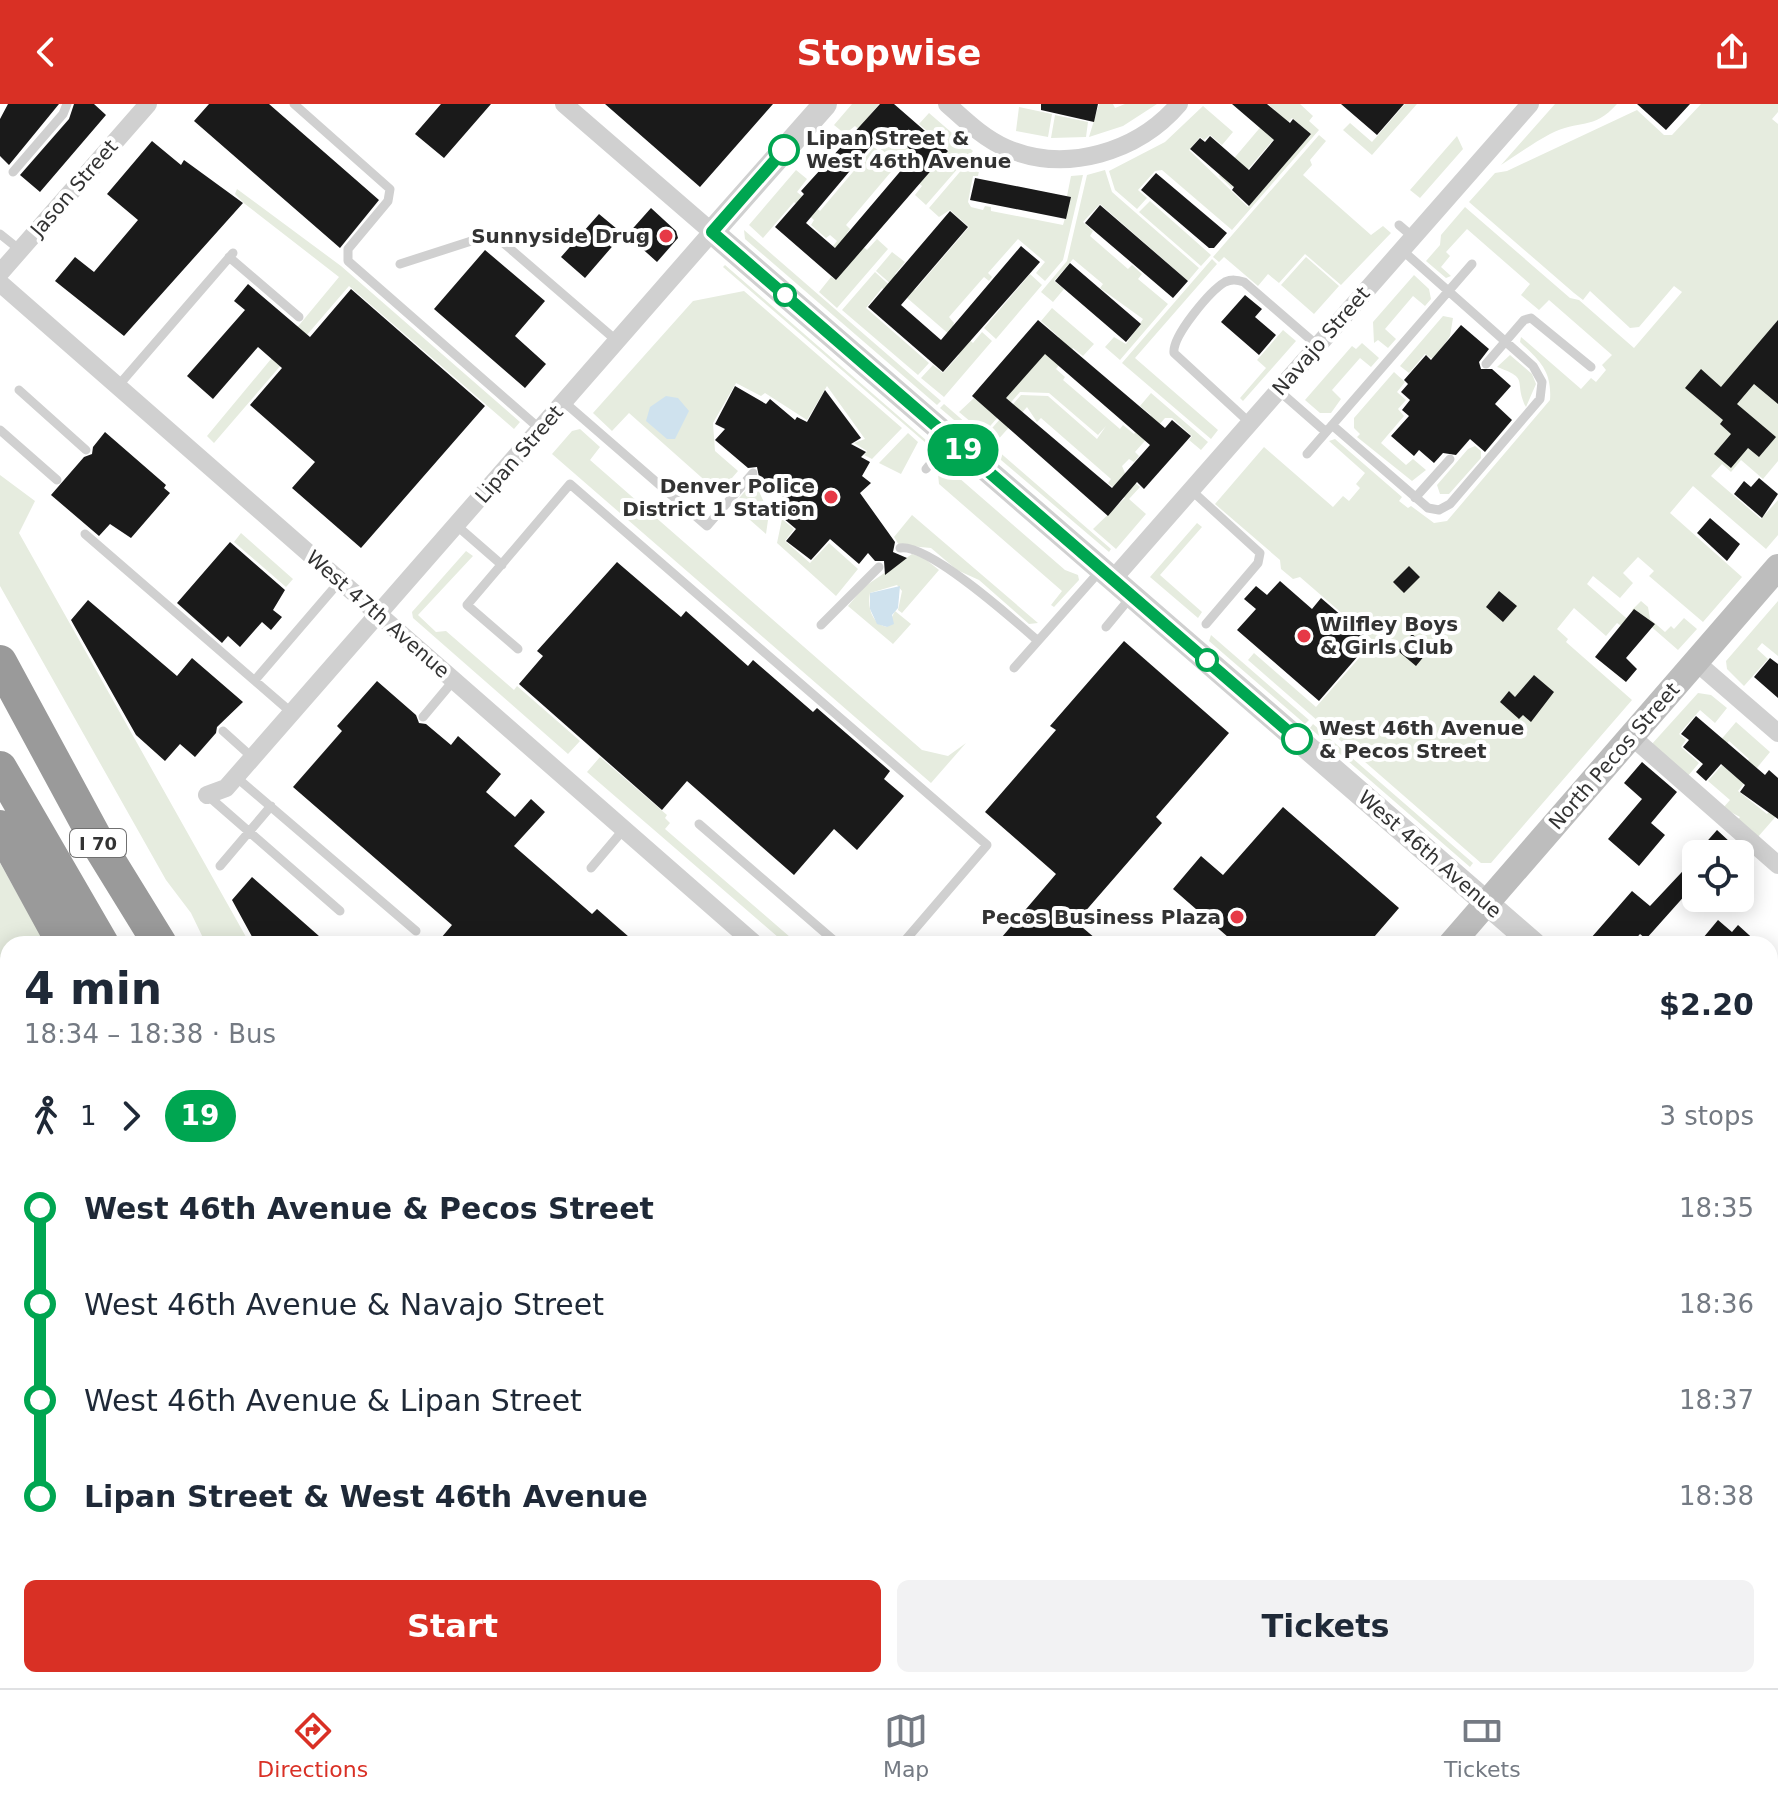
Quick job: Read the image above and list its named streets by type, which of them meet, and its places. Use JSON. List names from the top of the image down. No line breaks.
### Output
{"streets":{"highway":["I 70"],"main road":["North Pecos Street"],"street":["Jason Street","Navajo Street","Lipan Street","West 47th Avenue","West 46th Avenue"]},"crossings":[["Navajo Street","West 46th Avenue"],["Lipan Street","West 47th Avenue"],["Lipan Street","West 46th Avenue"],["North Pecos Street","West 46th Avenue"]],"places":["Lipan Street & West 46th Avenue","Sunnyside Drug","Denver Police District 1 Station","Wilfley Boys & Girls Club","West 46th Avenue & Pecos Street","Pecos Business Plaza"],"lines":["bus line 19"],"page":{"header":"Stopwise","on_map":"19","heading":["4 min","18:34 – 18:38 · Bus","$2.20"],"legs":["1","19","3 stops"],"list":[{"name":"West 46th Avenue & Pecos Street","value":"18:35"},{"name":"West 46th Avenue & Navajo Street","value":"18:36"},{"name":"West 46th Avenue & Lipan Street","value":"18:37"},{"name":"Lipan Street & West 46th Avenue","value":"18:38"}],"buttons":["Start","Tickets"],"tabs":["Directions","Map","Tickets"]}}
